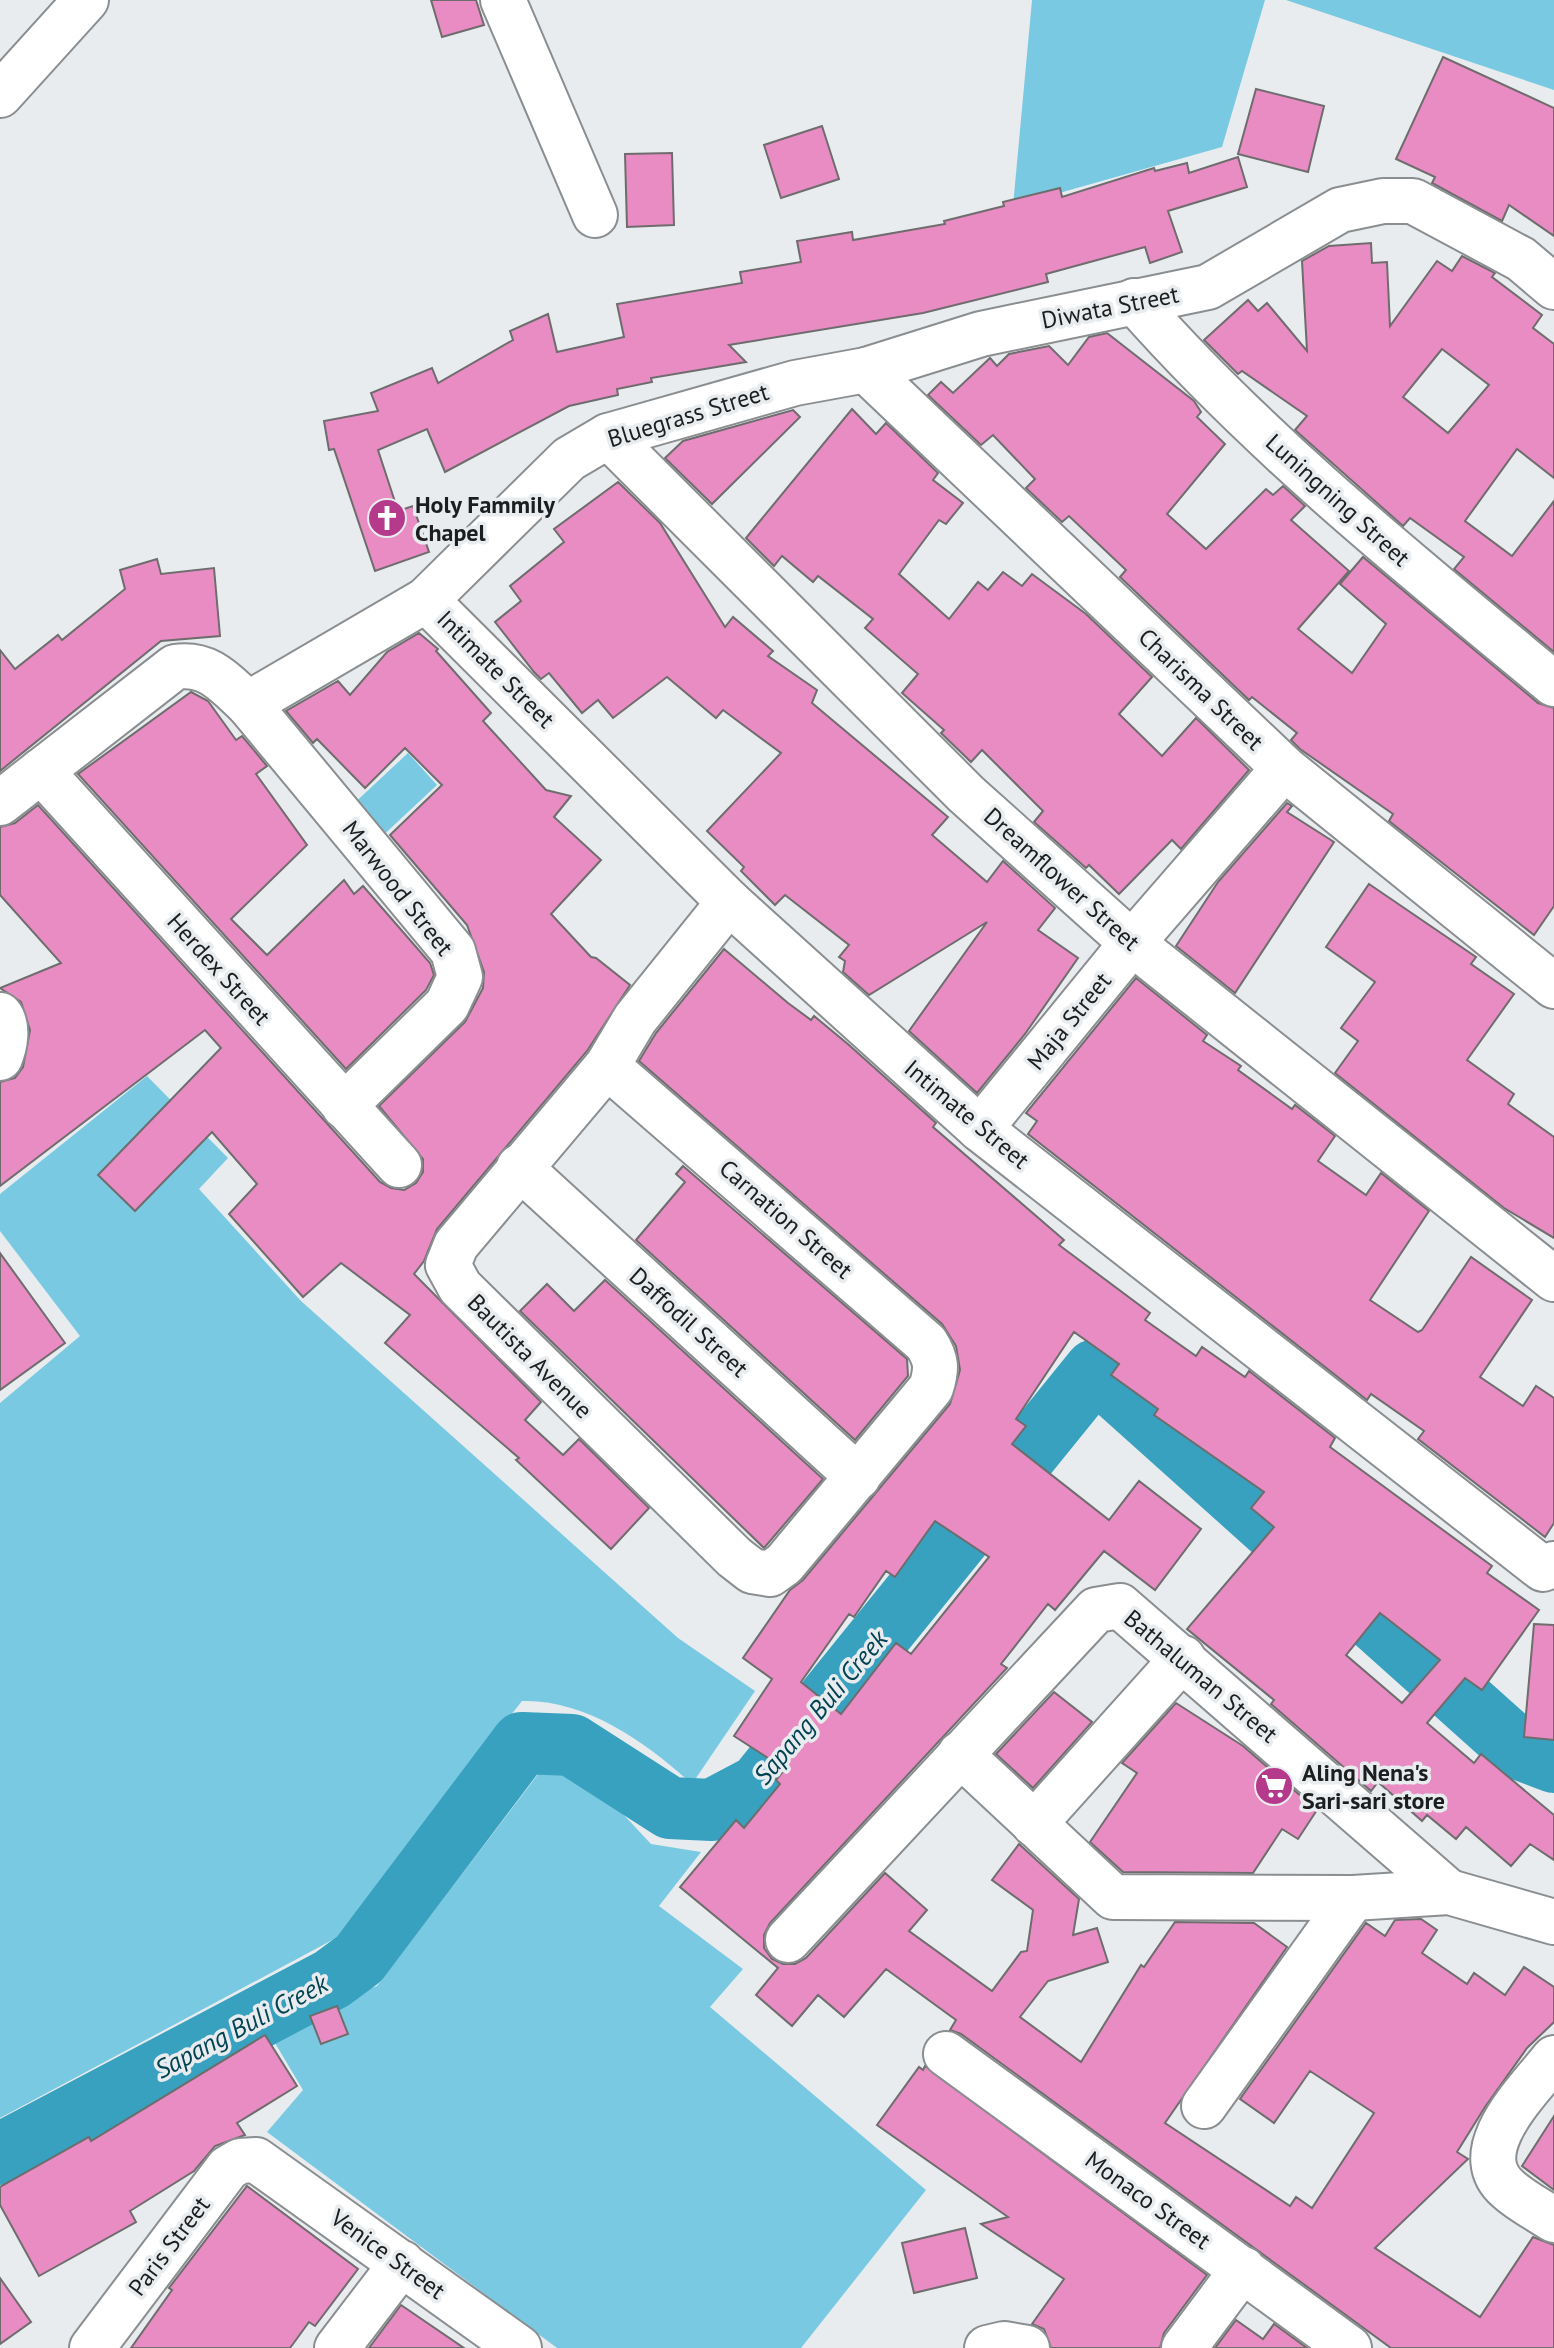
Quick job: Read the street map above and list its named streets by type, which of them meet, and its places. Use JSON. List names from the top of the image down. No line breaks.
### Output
{"streets":{"street":["Diwata Street","Bluegrass Street","Luningning Street","Intimate Street","Charisma Street","Dreamflower Street","Marwood Street","Herdex Street","Maja Street","Carnation Street","Daffodil Street","Bautista Avenue","Bathaluman Street","Monaco Street","Paris Street","Venice Street"]},"crossings":[["Diwata Street","Bluegrass Street"],["Diwata Street","Luningning Street"],["Diwata Street","Charisma Street"],["Bluegrass Street","Intimate Street"],["Bluegrass Street","Charisma Street"],["Bluegrass Street","Dreamflower Street"],["Bluegrass Street","Marwood Street"],["Intimate Street","Maja Street"],["Intimate Street","Bautista Avenue"],["Charisma Street","Maja Street"],["Dreamflower Street","Maja Street"],["Marwood Street","Herdex Street"],["Carnation Street","Daffodil Street"],["Carnation Street","Bautista Avenue"],["Daffodil Street","Bautista Avenue"],["Paris Street","Venice Street"]],"water":["Sapang Buli Creek"],"places":{"church":["Holy Fammily Chapel"],"supermarket":["Aling Nena's Sari-sari store"]}}
